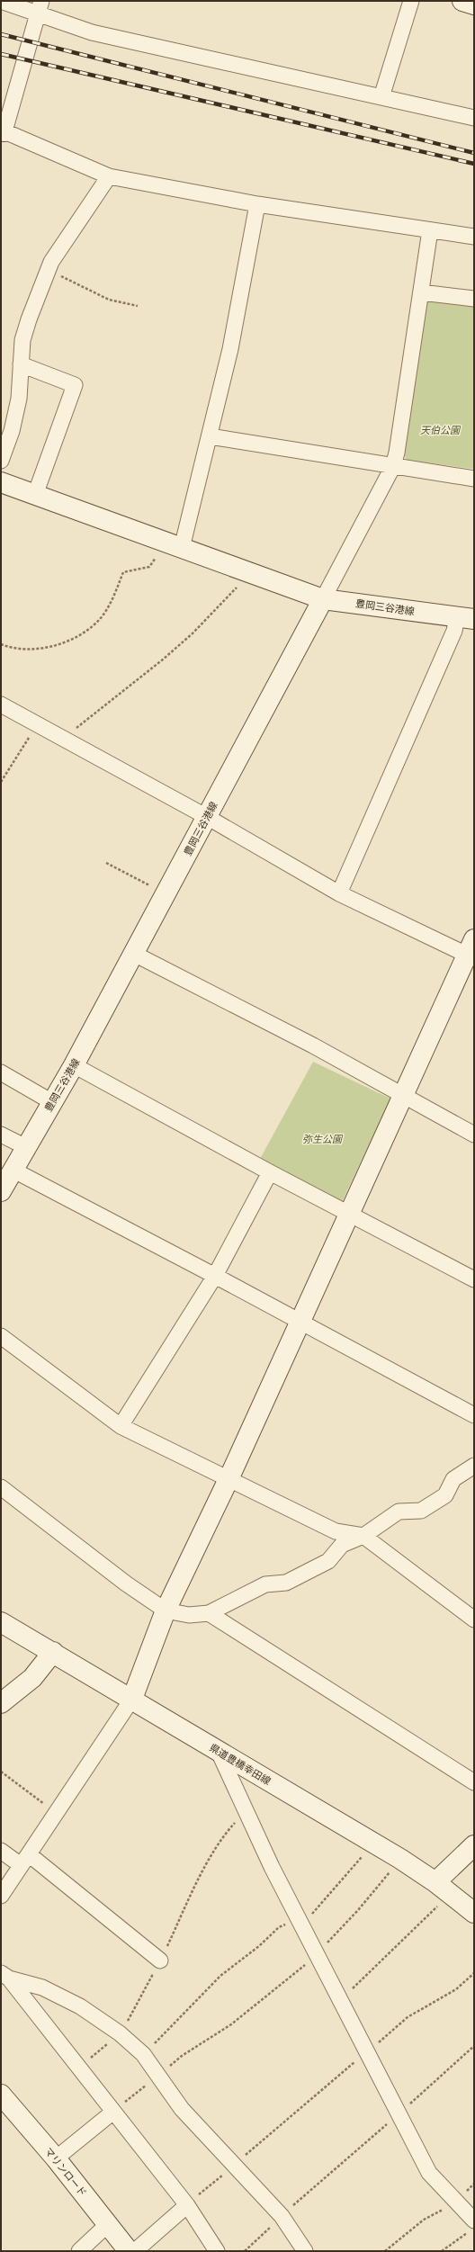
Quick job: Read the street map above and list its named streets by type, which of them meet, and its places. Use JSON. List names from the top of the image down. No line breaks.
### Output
{"streets":{"street":["豊岡三谷港線","県道豊橋幸田線","マリンロード"]},"parks":["天伯公園","弥生公園"]}
